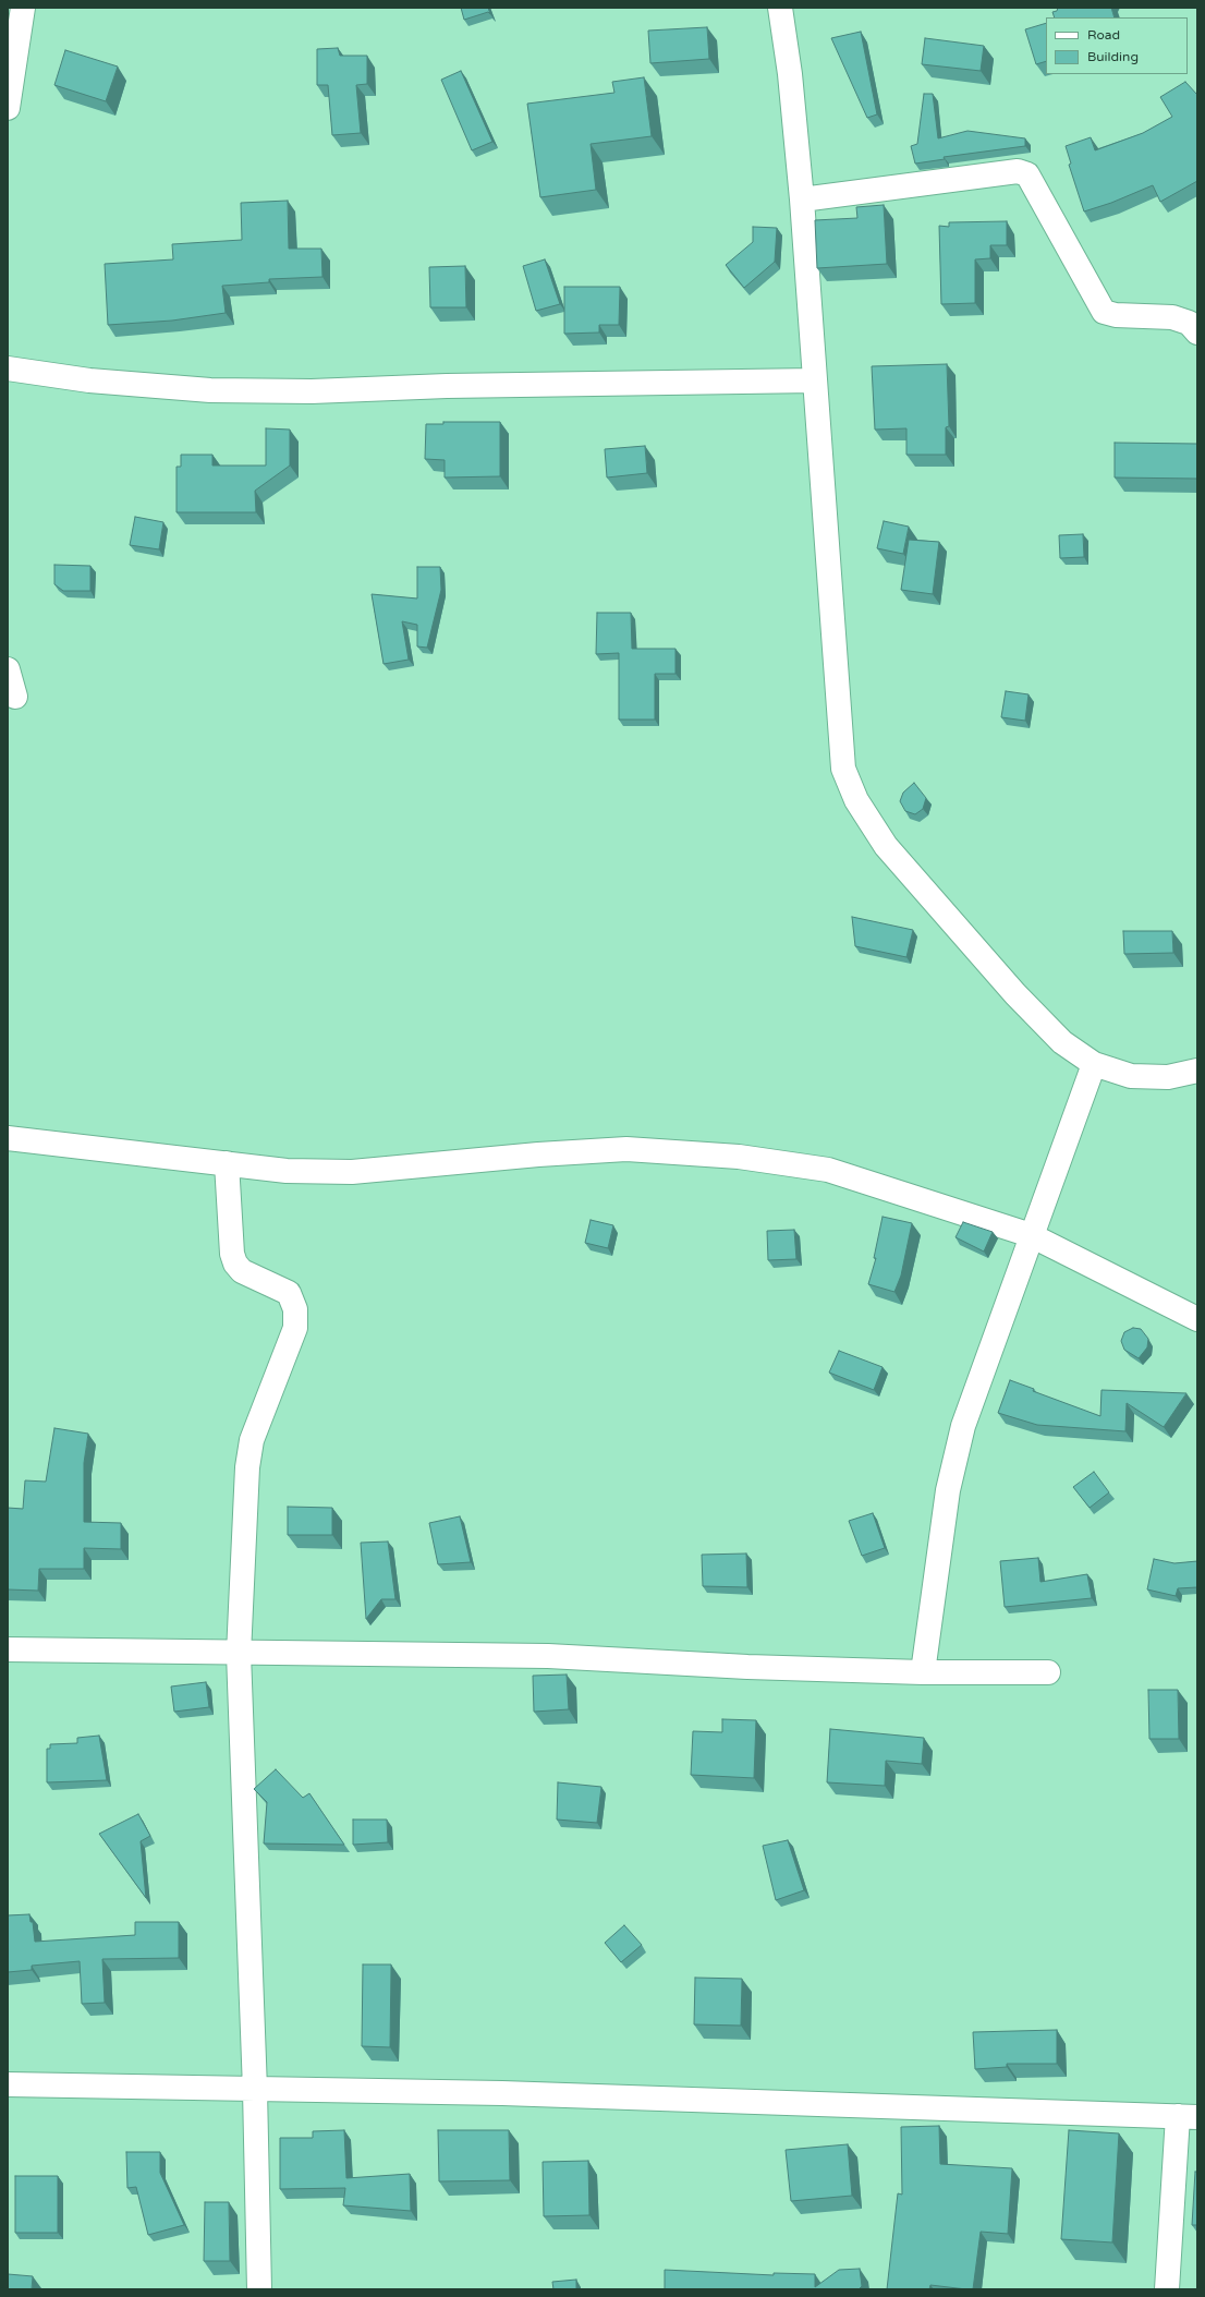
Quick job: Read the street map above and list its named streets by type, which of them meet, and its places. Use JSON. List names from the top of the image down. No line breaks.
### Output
{"legend":["Road","Building"]}
